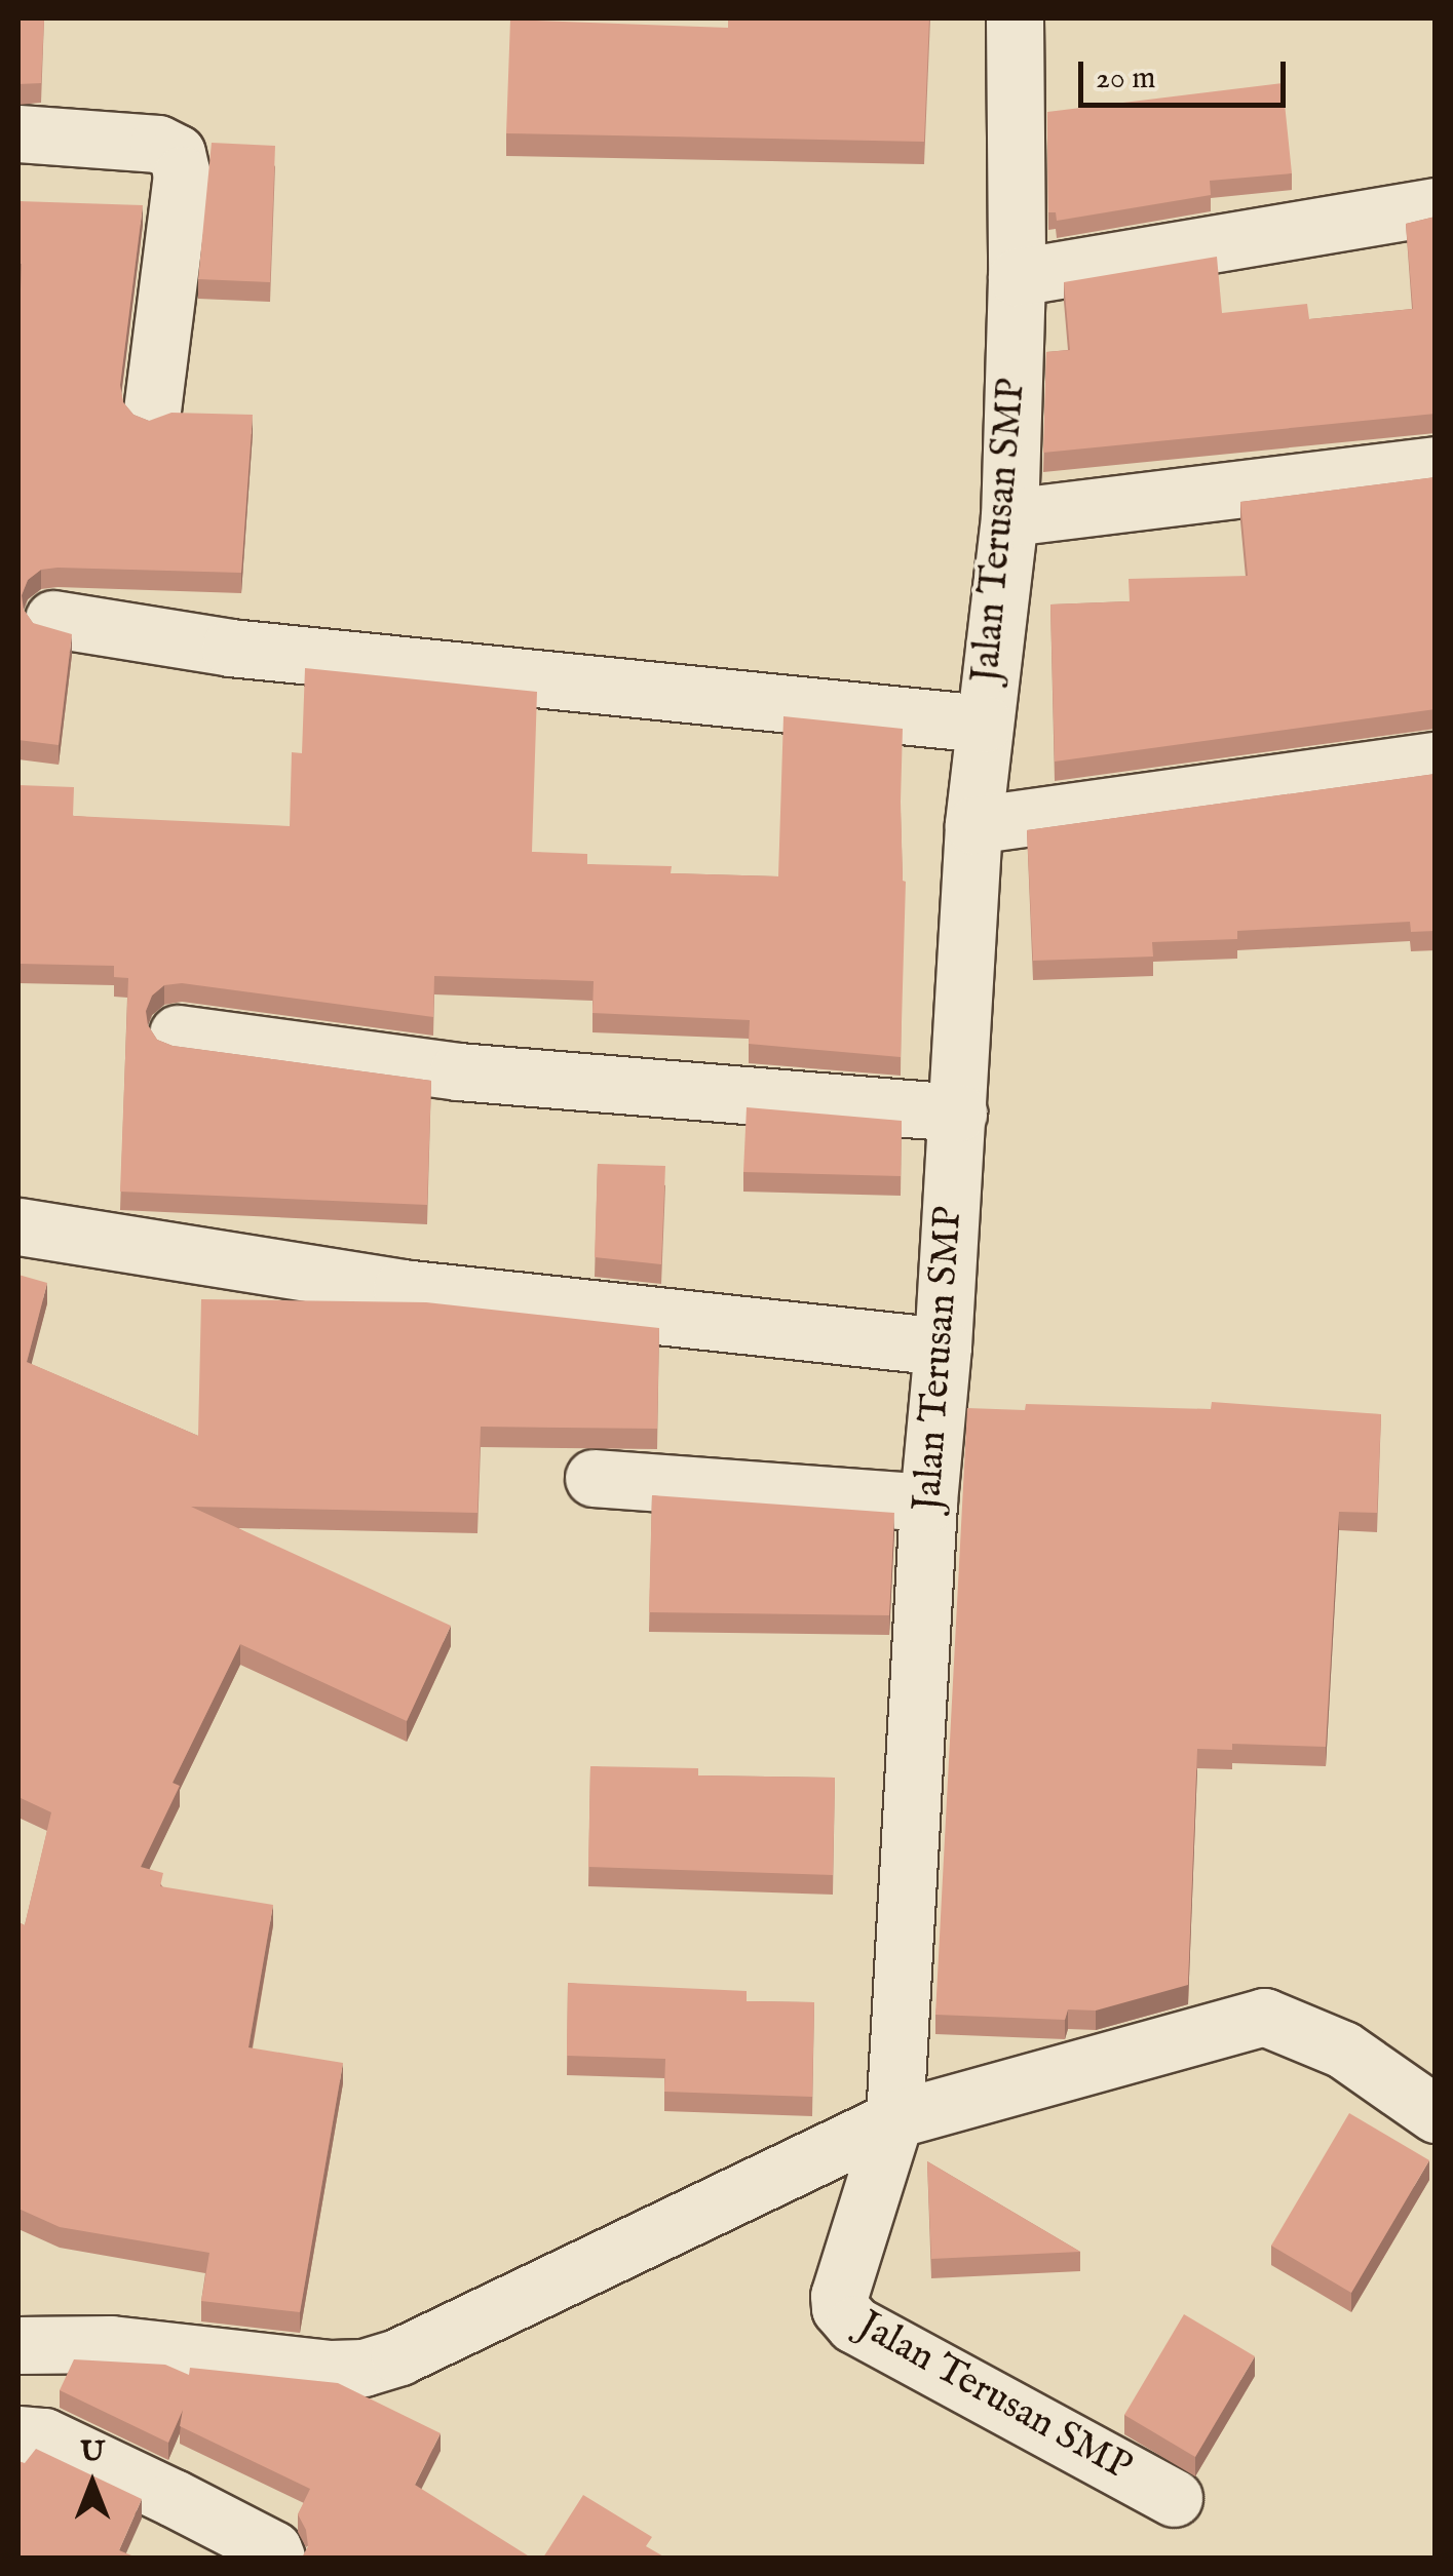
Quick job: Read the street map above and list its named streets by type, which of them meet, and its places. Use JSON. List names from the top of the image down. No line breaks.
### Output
{"streets":{"street":["Jalan Terusan SMP"]},"scale_bar":"20 m","north":"top"}
